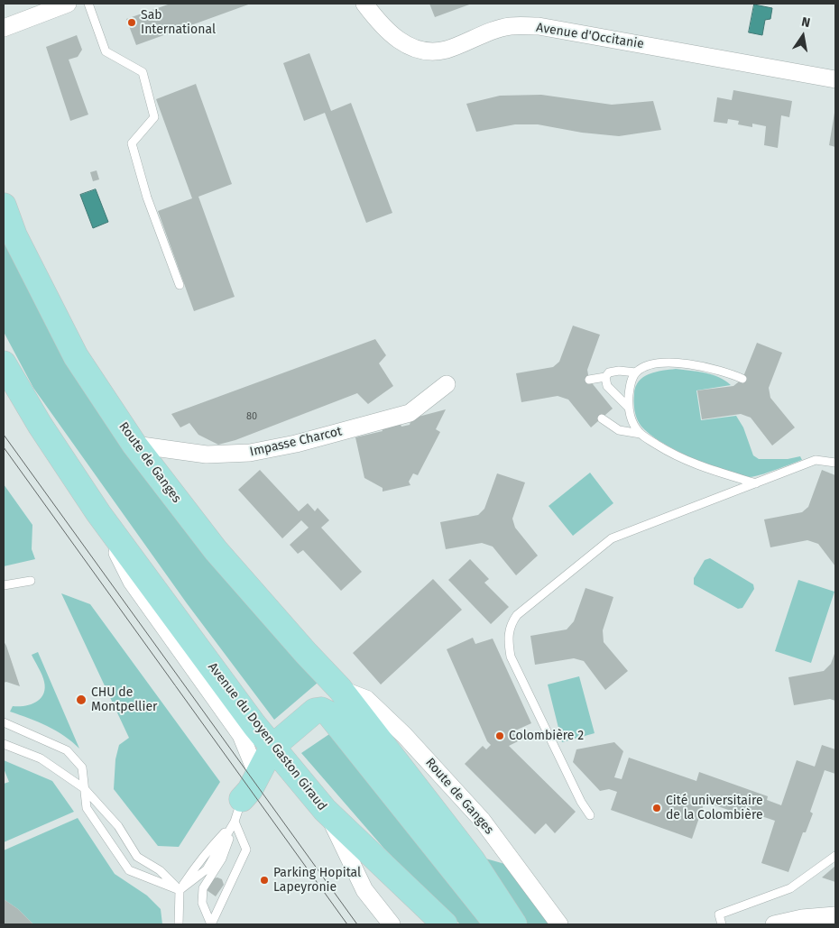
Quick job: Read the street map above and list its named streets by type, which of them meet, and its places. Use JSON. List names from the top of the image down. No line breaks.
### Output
{"streets":{"main road":["Route de Ganges","Avenue du Doyen Gaston Giraud"],"street":["Avenue d'Occitanie","Impasse Charcot"]},"crossings":[["Impasse Charcot","Route de Ganges"]],"places":["Sab International","CHU de Montpellier","Colombière 2","Cité universitaire de la Colombière","Parking Hopital Lapeyronie"],"house_numbers":["80"],"north":"top"}
